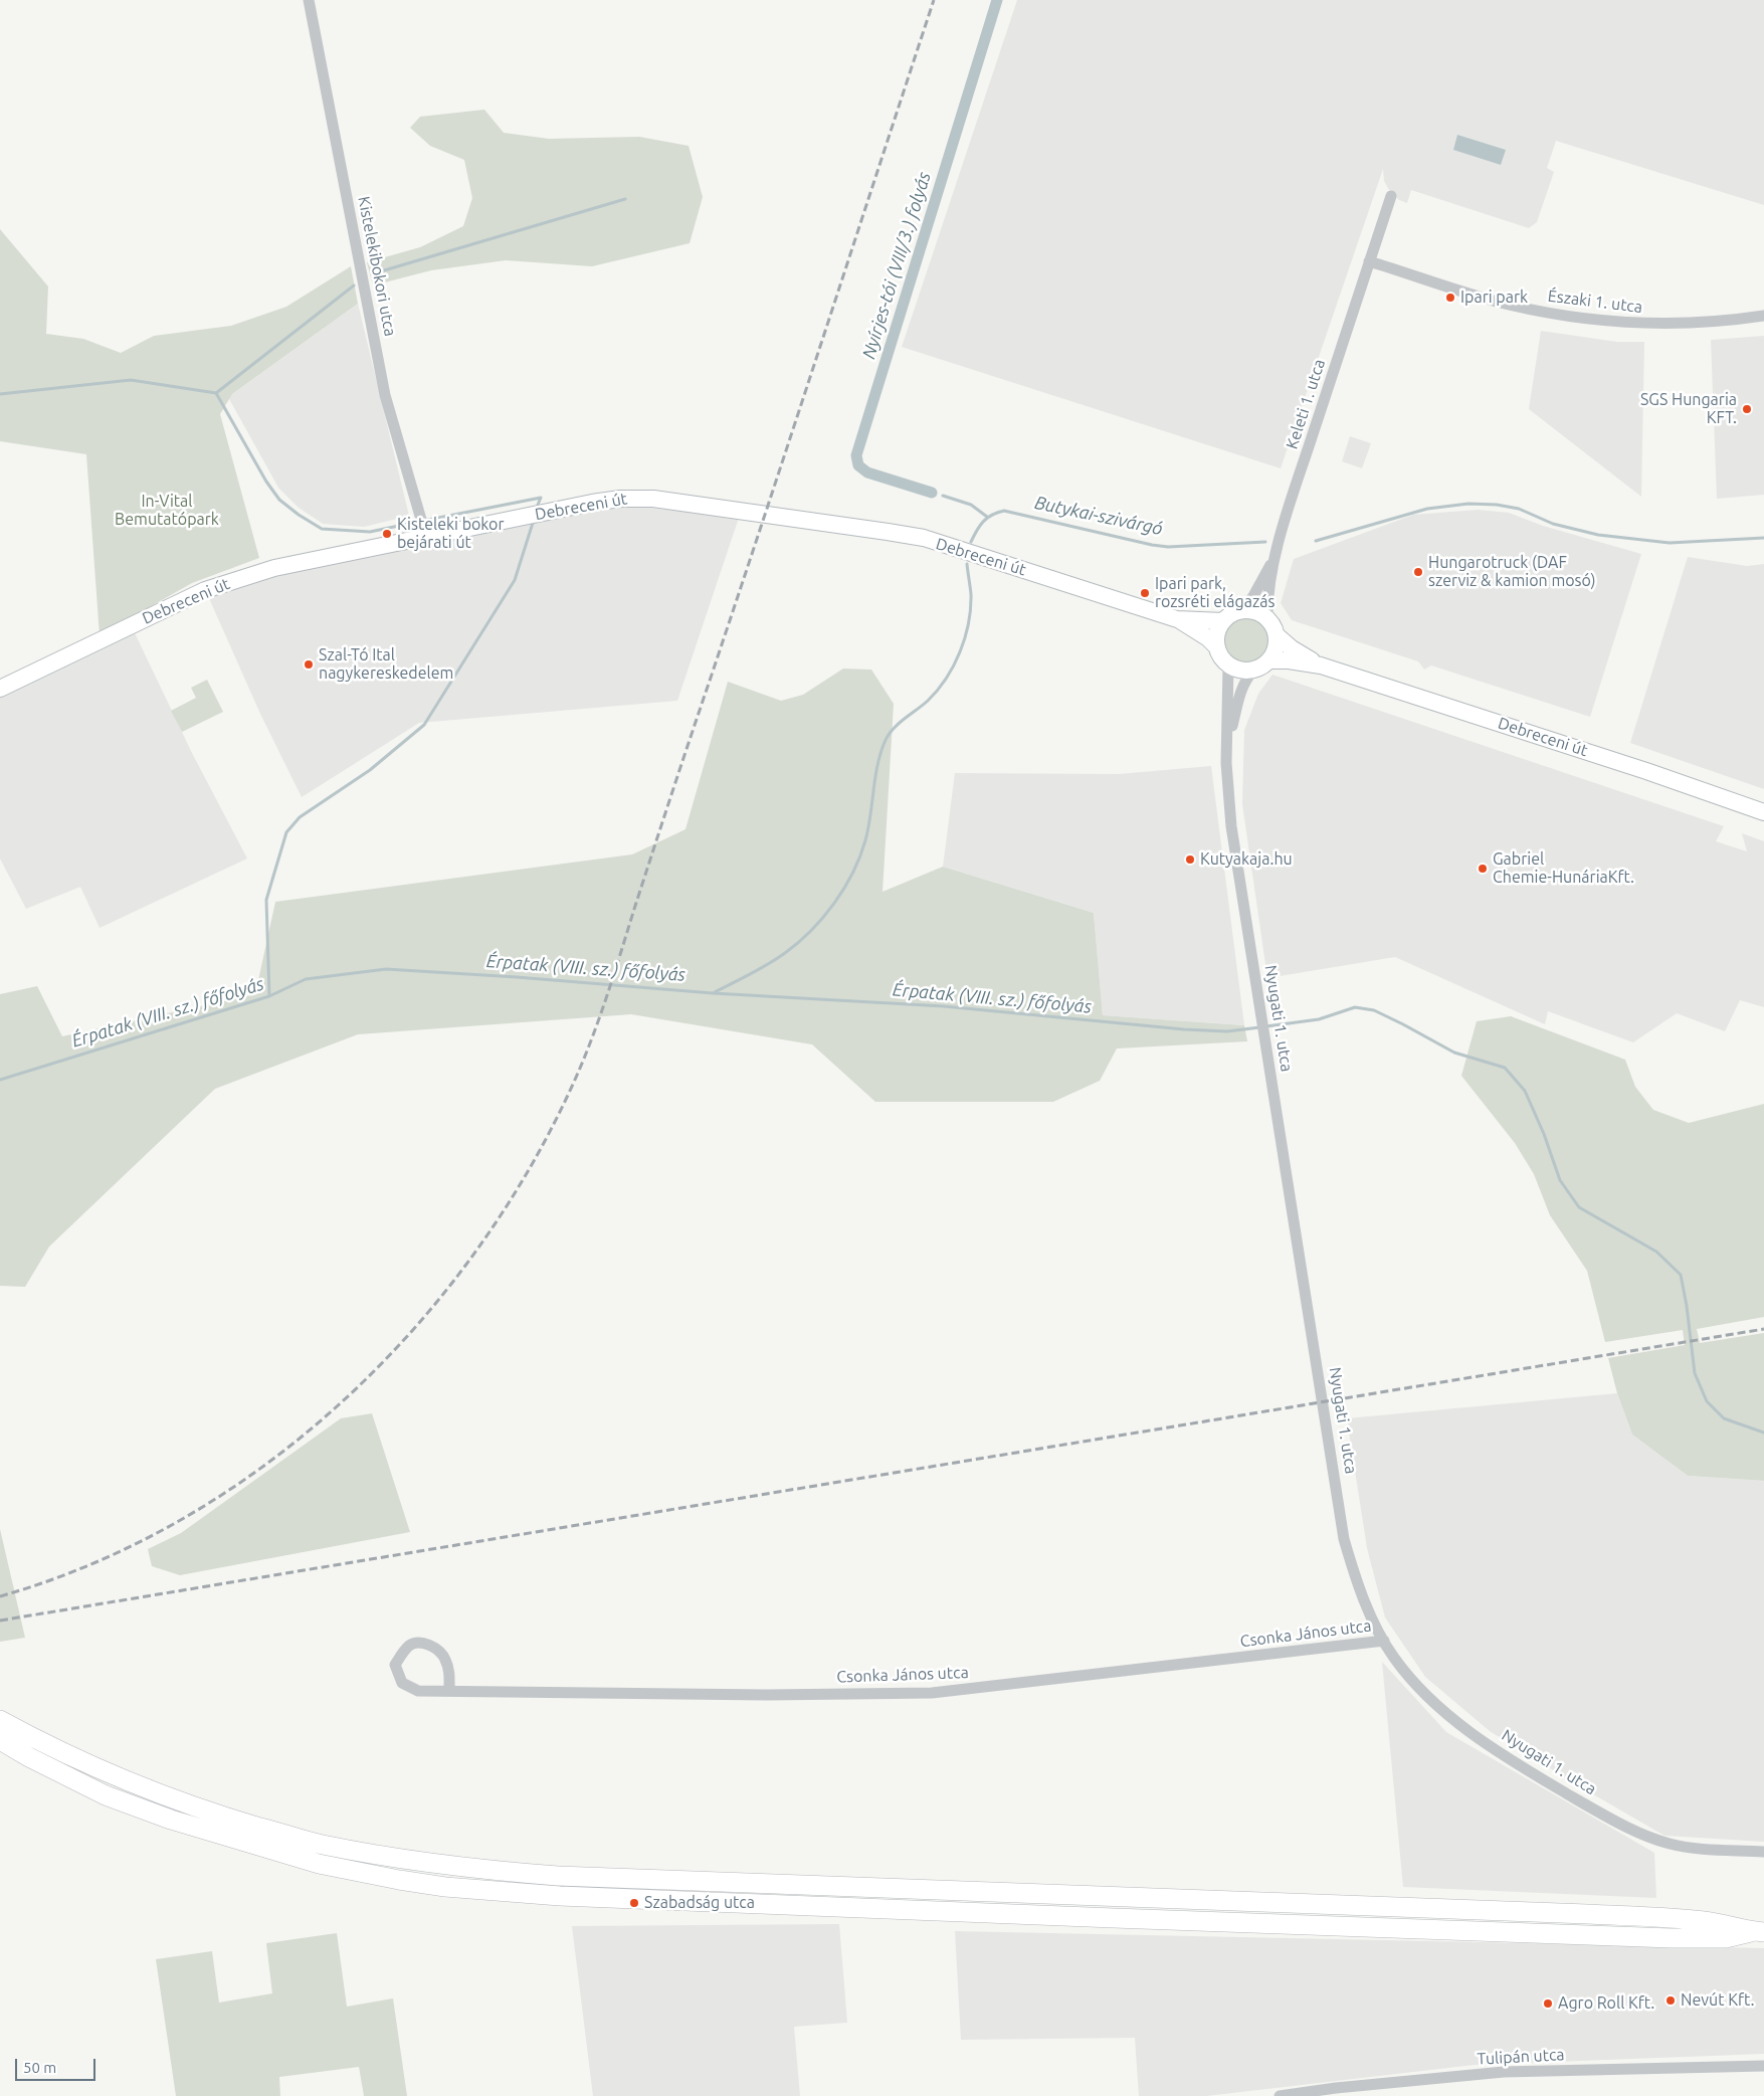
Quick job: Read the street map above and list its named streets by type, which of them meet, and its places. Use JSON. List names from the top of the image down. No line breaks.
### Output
{"streets":{"street":["Kistelekibokori utca","Északi 1. utca","Keleti 1. utca","Debreceni út","Nyugati 1. utca","Csonka János utca","Tulipán utca"]},"crossings":[["Kistelekibokori utca","Debreceni út"],["Északi 1. utca","Keleti 1. utca"],["Nyugati 1. utca","Csonka János utca"]],"water":["Nyírjes-tói (VIII/3.) folyás","Butykai-szivárgó","Érpatak (VIII. sz.) főfolyás"],"parks":["In-Vital Bemutatópark"],"places":["Ipari park","SGS Hungaria KFT.","Kisteleki bokor bejárati út","Hungarotruck (DAF szerviz & kamion mosó)","Ipari park, rozsréti elágazás","Szal-Tó Ital nagykereskedelem","Kutyakaja.hu","Gabriel Chemie-HunáriaKft.","Szabadság utca","Nevút Kft.","Agro Roll Kft."],"scale_bar":"50 m"}
